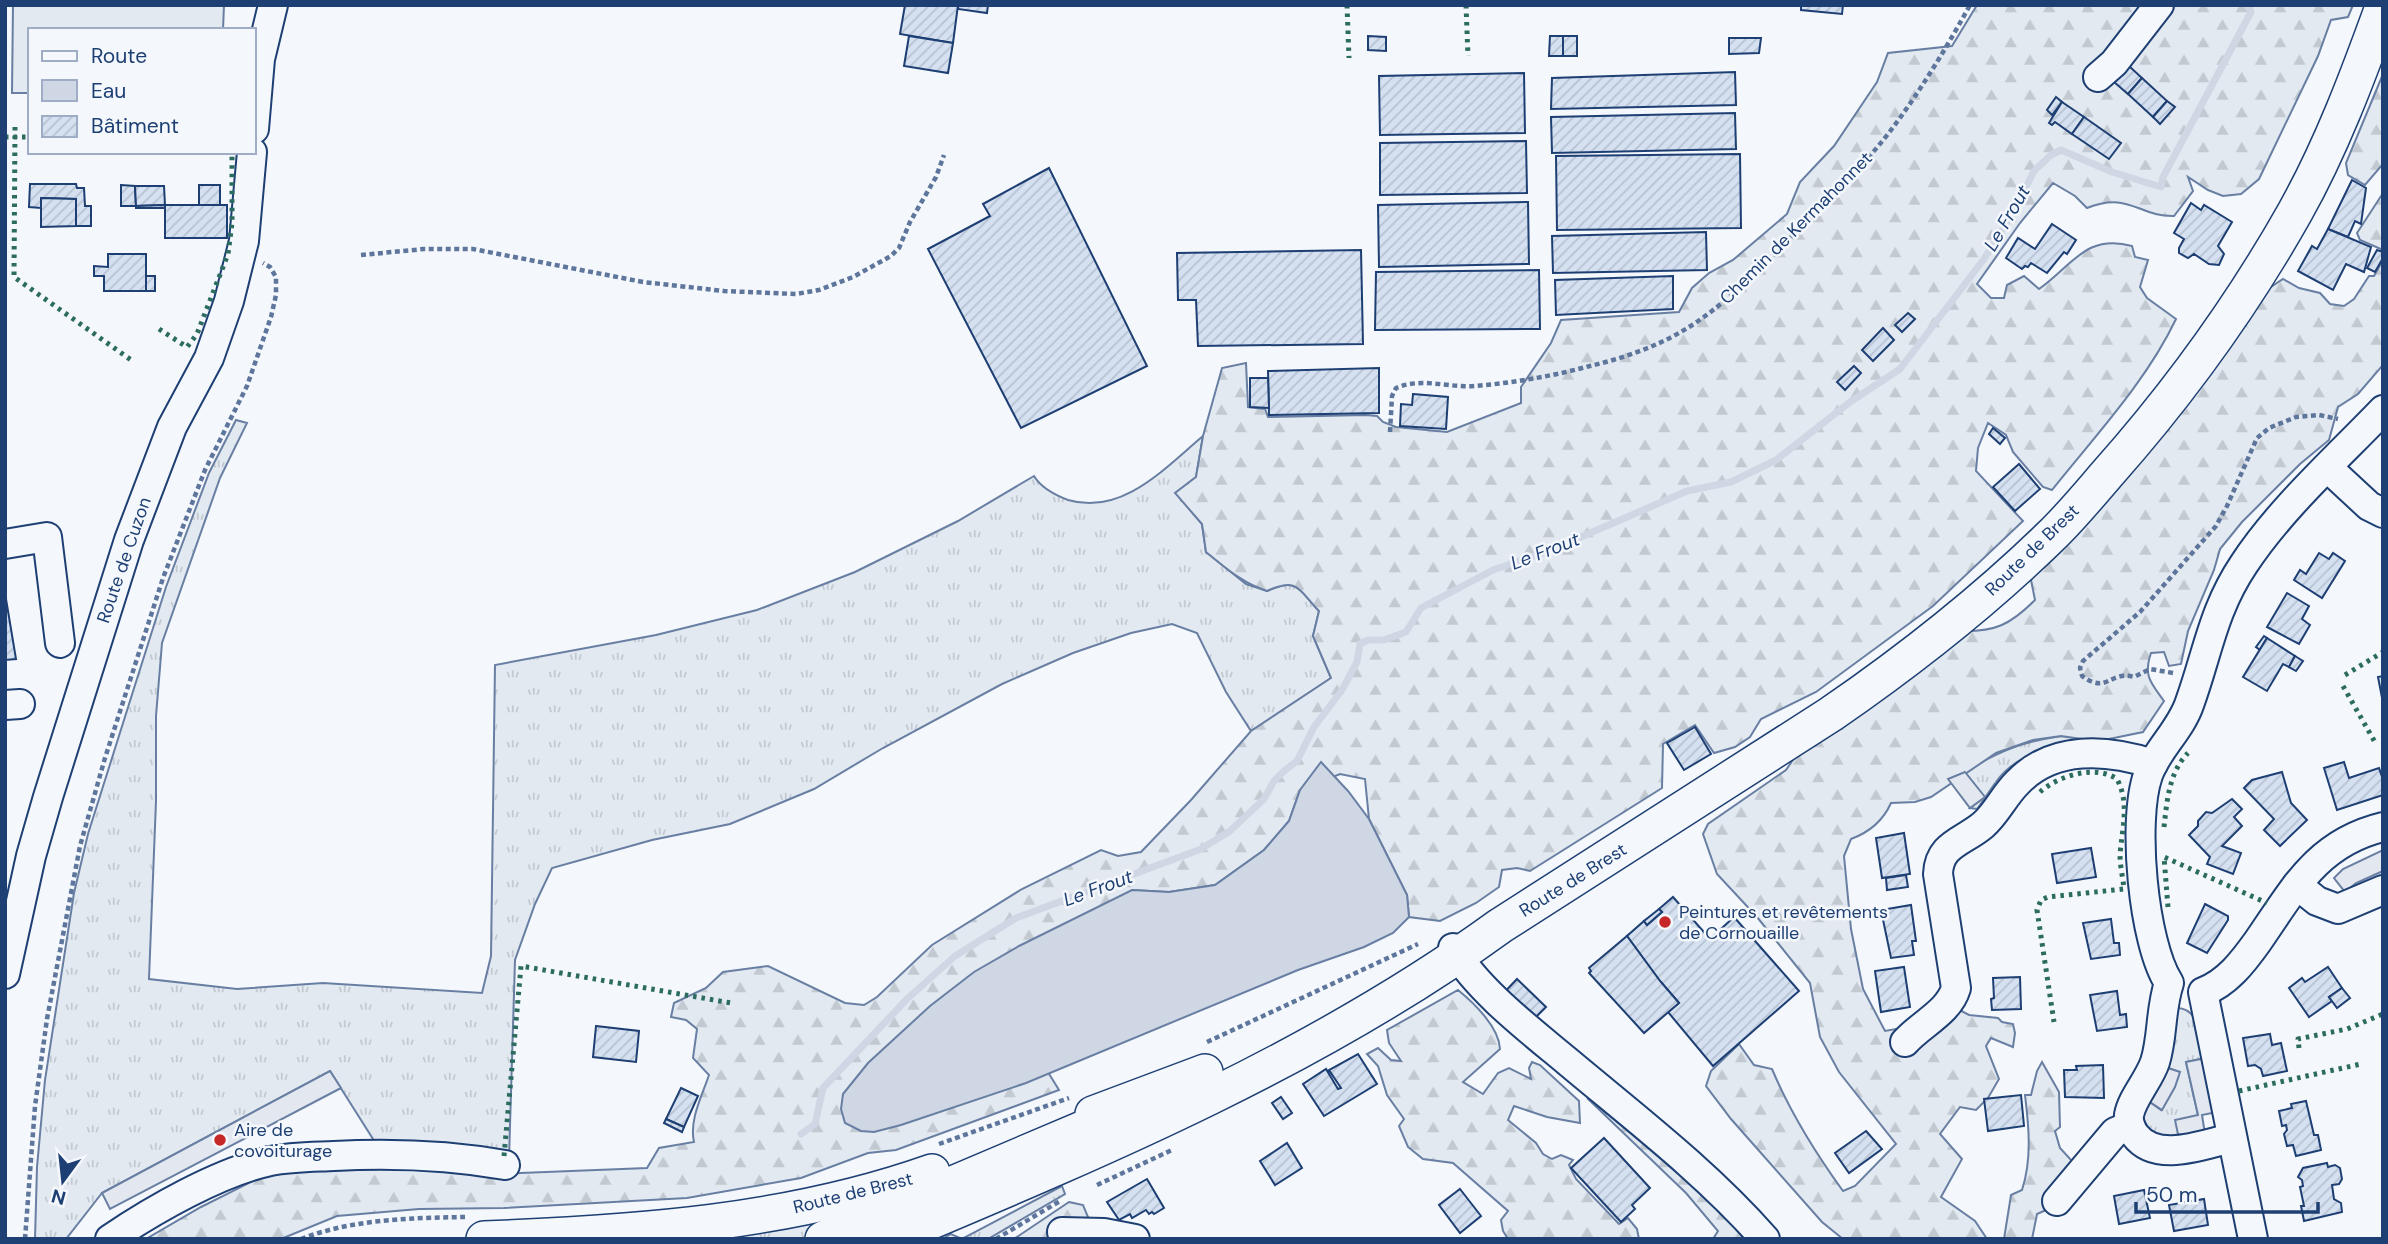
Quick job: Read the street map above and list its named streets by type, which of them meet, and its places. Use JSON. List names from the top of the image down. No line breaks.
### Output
{"streets":{"main road":["Route de Brest"],"street":["Route de Cuzon"],"path":["Chemin de Kermahonnet"]},"water":["Le Frout"],"places":["Peintures et revêtements de Cornouaille","Aire de covoiturage"],"legend":["Route","Eau","Bâtiment"],"scale_bar":"50 m","north":"bottom"}
